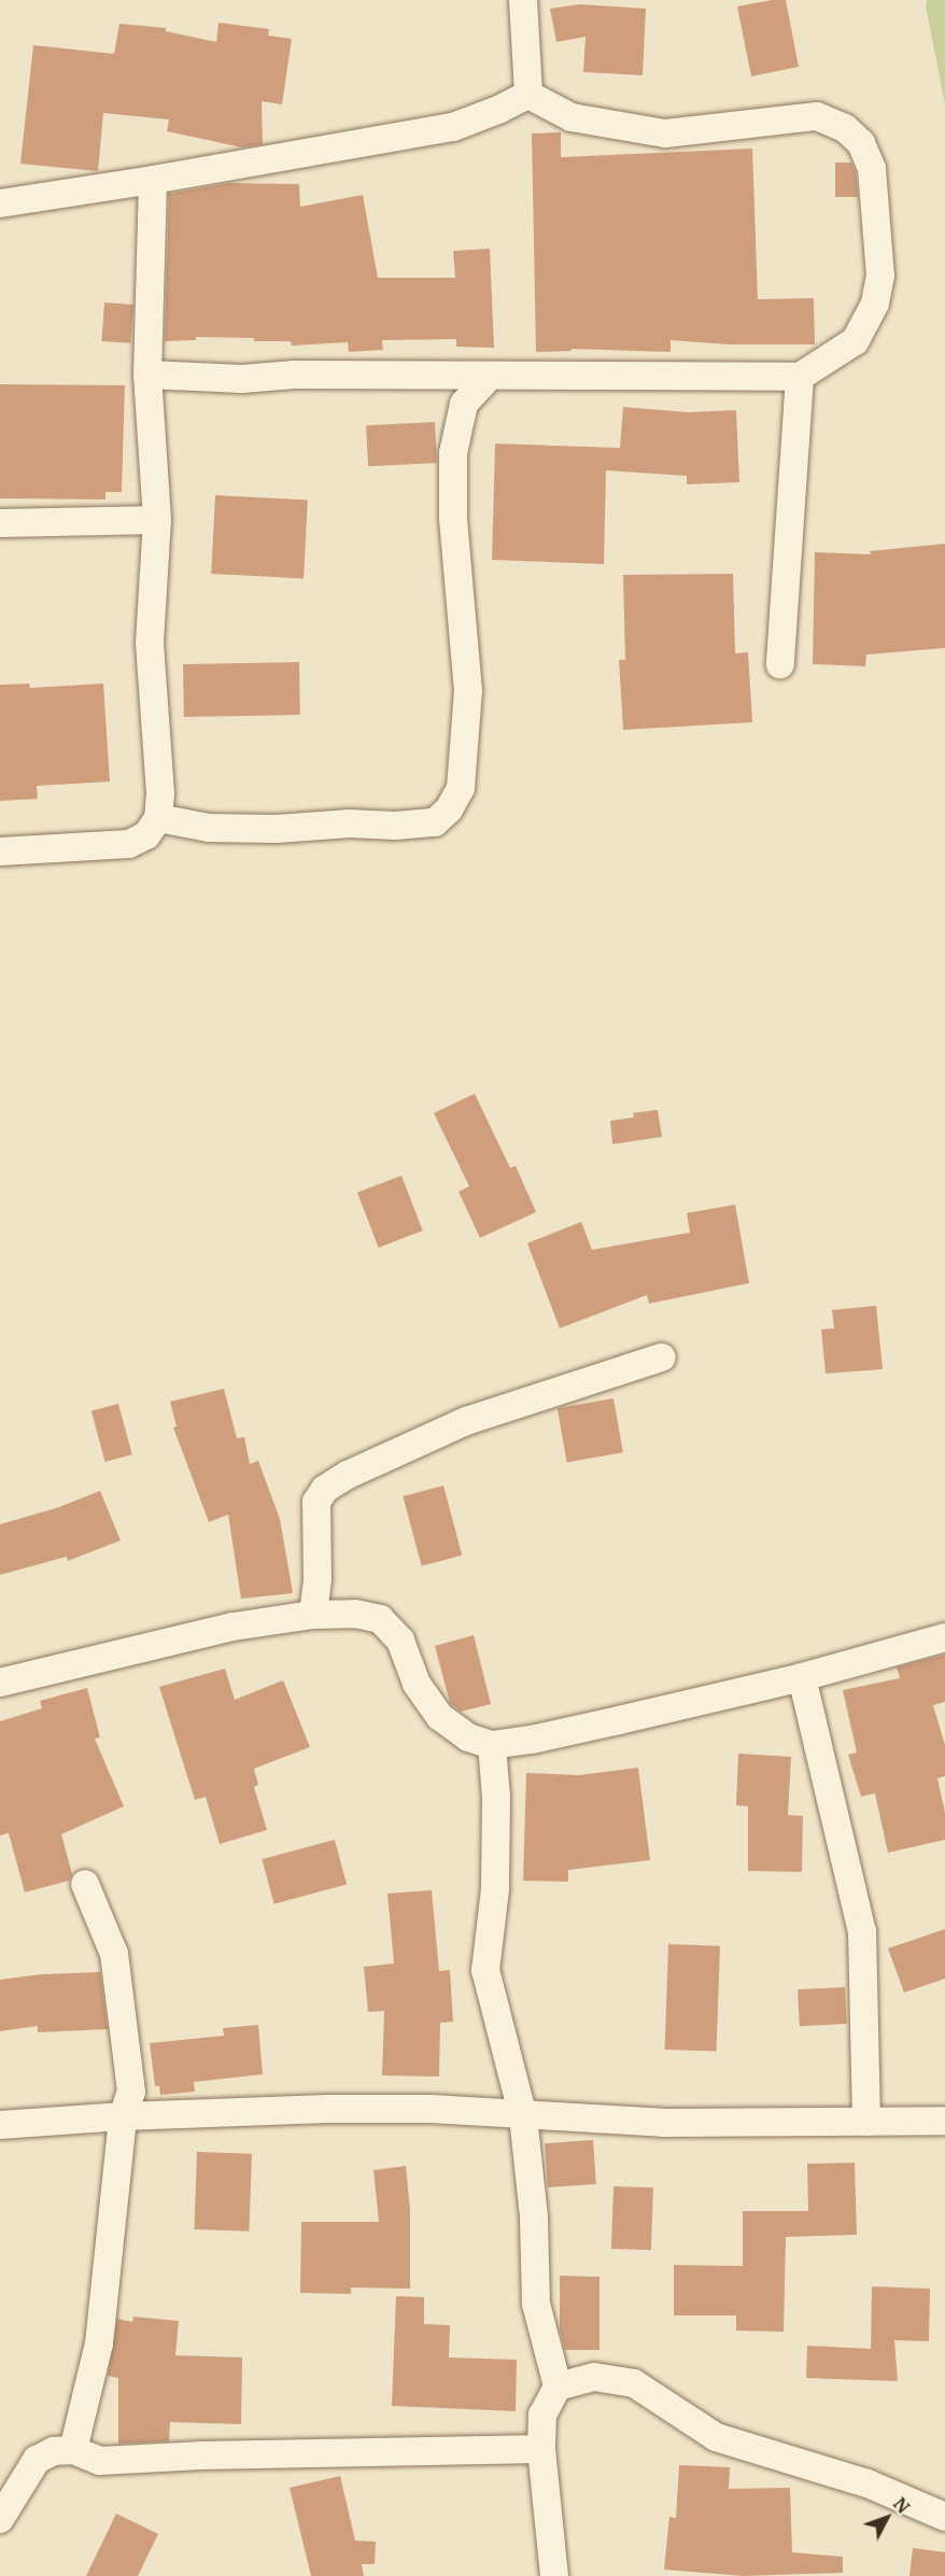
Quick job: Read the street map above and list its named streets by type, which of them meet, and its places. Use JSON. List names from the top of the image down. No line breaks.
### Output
{"north":"top right"}
